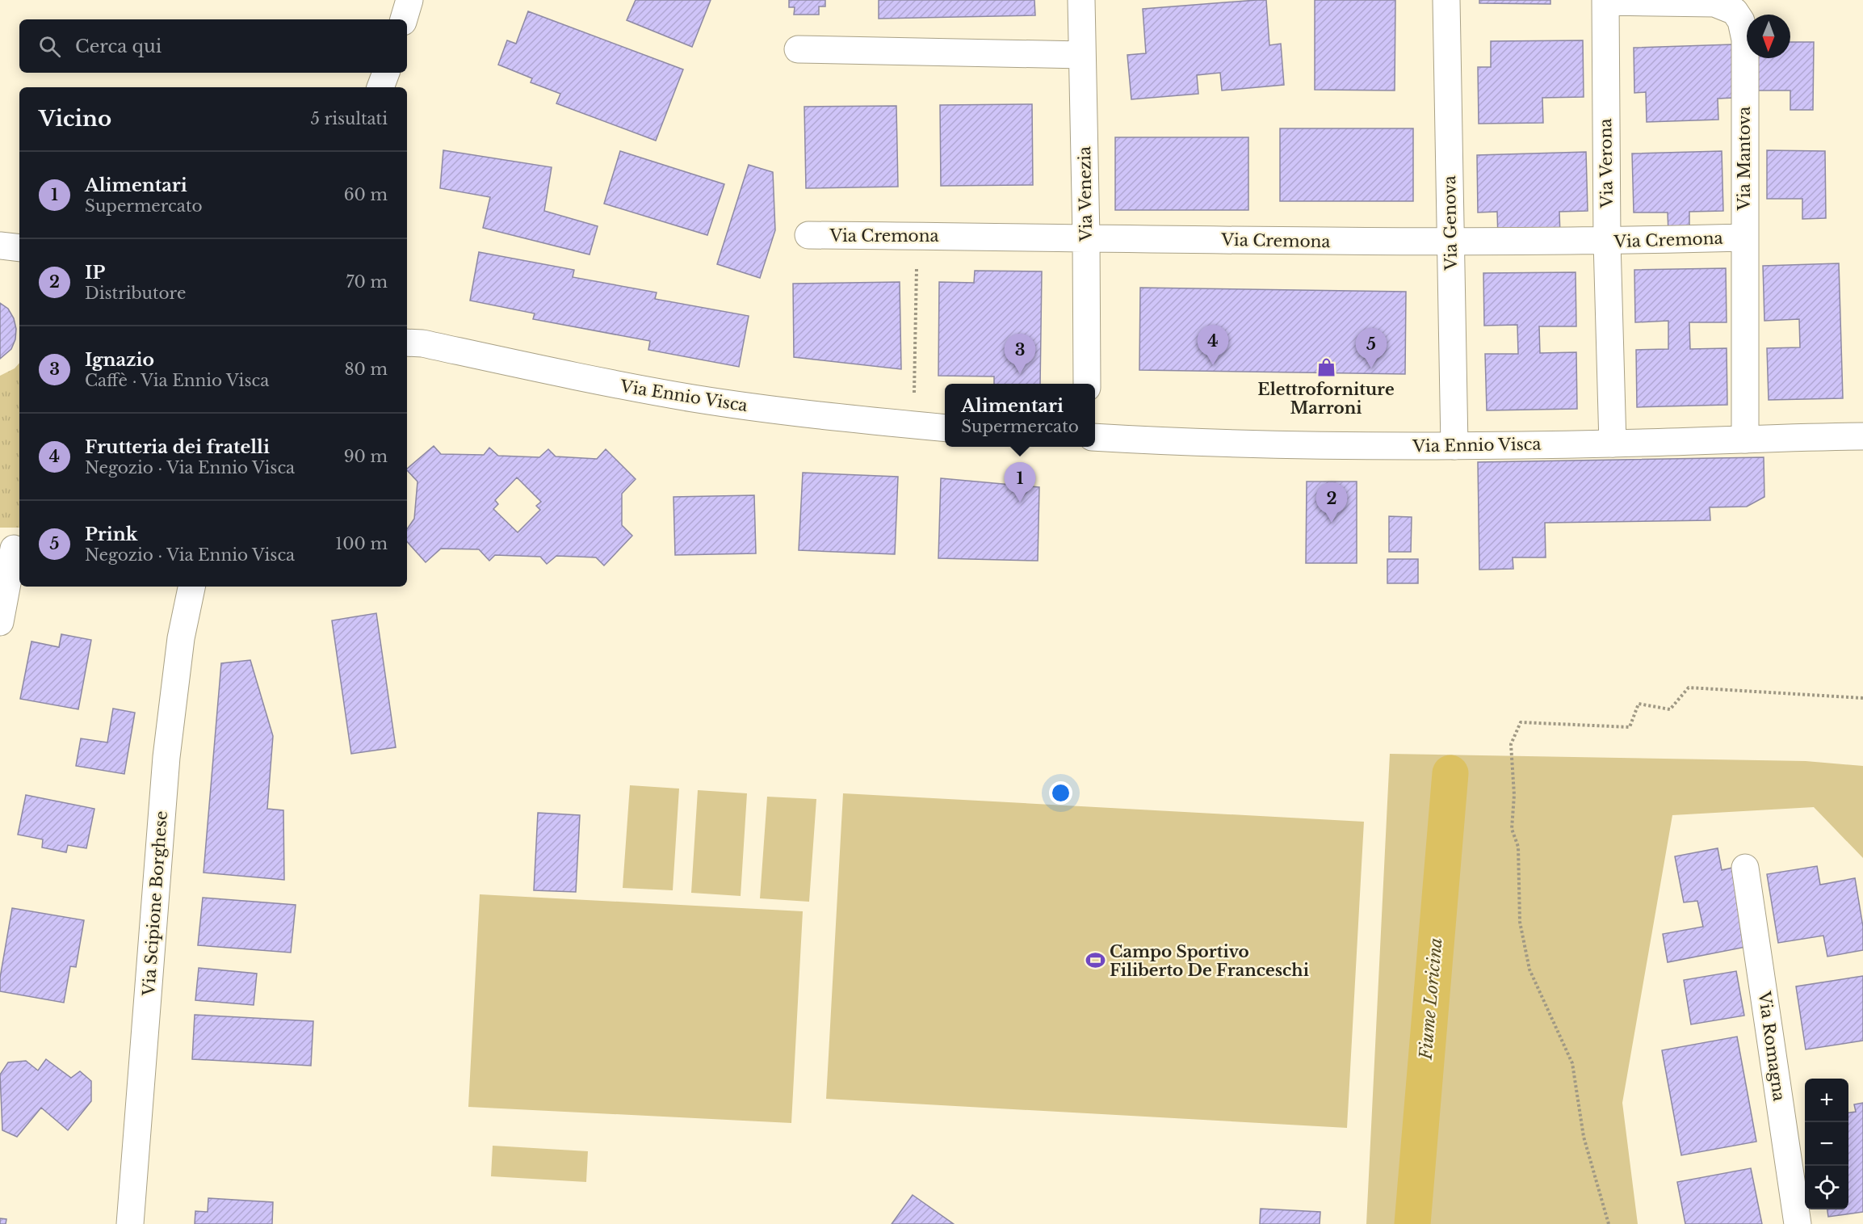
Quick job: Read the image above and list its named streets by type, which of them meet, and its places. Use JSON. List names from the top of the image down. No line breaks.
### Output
{"streets":{"street":["Via Mantova","Via Verona","Via Venezia","Via Genova","Via Cremona","Via Ennio Visca","Via Scipione Borghese","Via Romagna"]},"crossings":[["Via Mantova","Via Verona"],["Via Mantova","Via Cremona"],["Via Mantova","Via Ennio Visca"],["Via Verona","Via Cremona"],["Via Verona","Via Ennio Visca"],["Via Venezia","Via Cremona"],["Via Genova","Via Cremona"],["Via Genova","Via Ennio Visca"]],"water":["Fiume Loricina"],"places":{"shop":["Elettroforniture Marroni"],"sports":["Campo Sportivo Filiberto De Franceschi"]},"north":"bottom","page":{"search":"Cerca qui","heading":["Vicino","5 risultati"],"list":[{"mark":"1","name":"Alimentari","note":"Supermercato","value":"60 m"},{"mark":"2","name":"IP","note":"Distributore","value":"70 m"},{"mark":"3","name":"Ignazio","note":"Caffè · Via Ennio Visca","value":"80 m"},{"mark":"4","name":"Frutteria dei fratelli","note":"Negozio · Via Ennio Visca","value":"90 m"},{"mark":"5","name":"Prink","note":"Negozio · Via Ennio Visca","value":"100 m"}],"pins":["4","5","3","1","2"],"popup":["Alimentari","Supermercato"],"map_buttons":["+","−"]}}
